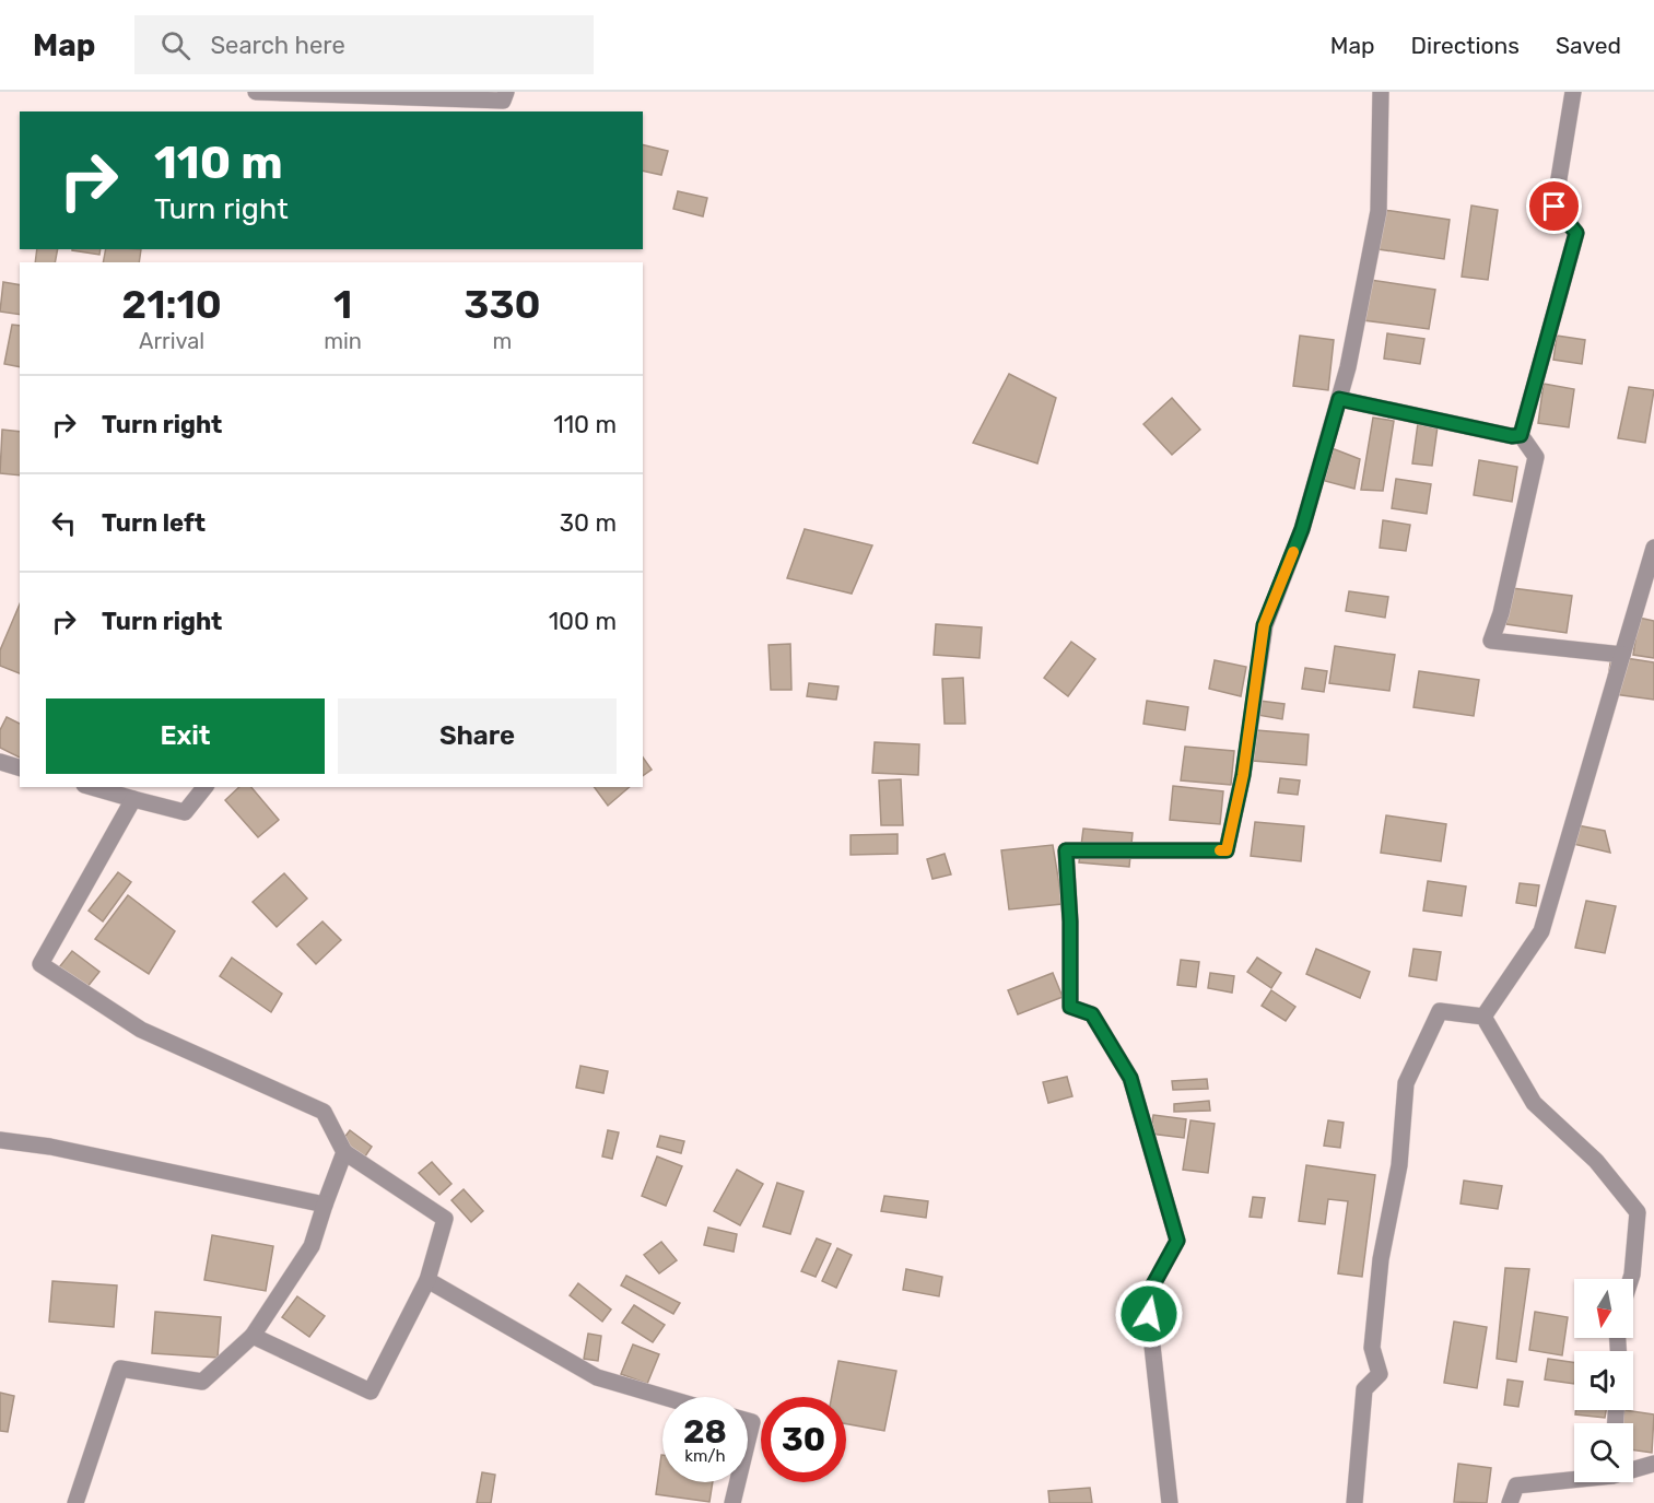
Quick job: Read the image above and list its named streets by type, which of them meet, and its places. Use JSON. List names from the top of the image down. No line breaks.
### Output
{"north":"bottom","page":{"header":"Map","search":"Search here","nav":["Map","Directions","Saved"],"turn":["110 m","Turn right"],"eta":["21:10","Arrival","1","min","330","m"],"list":[{"name":"Turn right","value":"110 m"},{"name":"Turn left","value":"30 m"},{"name":"Turn right","value":"100 m"}],"buttons":["Exit","Share"],"speed":"28 km/h","limit":"30"}}
